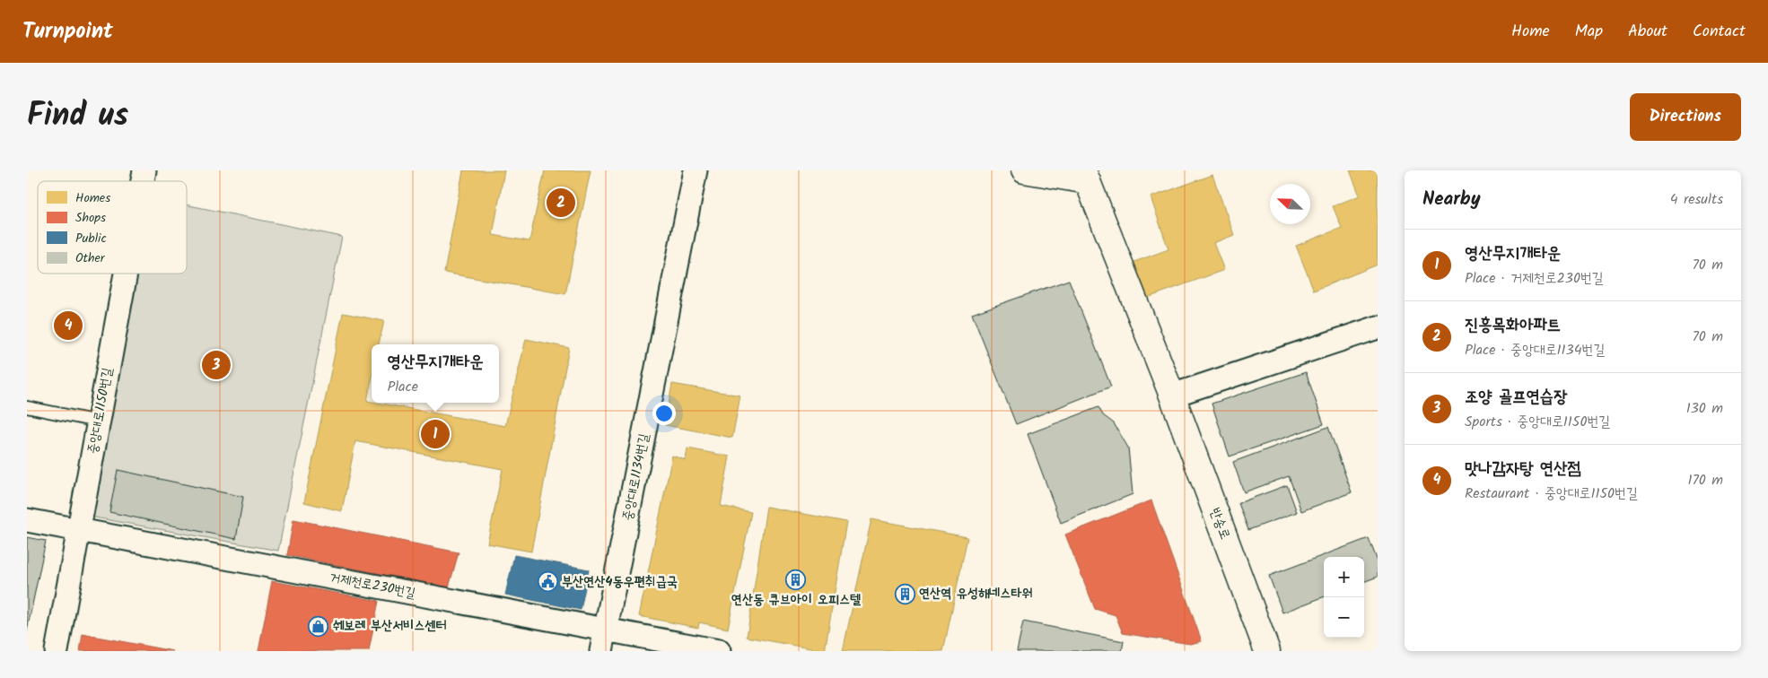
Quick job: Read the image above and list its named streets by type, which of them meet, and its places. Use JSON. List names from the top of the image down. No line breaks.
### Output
{"streets":{"main road":["반송로"],"street":["중앙대로1150번길","중앙대로1134번길","거제천로230번길"]},"crossings":[["중앙대로1150번길","거제천로230번길"],["중앙대로1134번길","거제천로230번길"]],"places":{"building":["연산동 큐브아이 오피스텔","연산역 유성해네스타워"],"public building":["부산연산4동우편취급국"],"shop":["쉐보레 부산서비스센터"]},"legend":["Homes","Shops","Public","Other"],"north":"top left","page":{"header":"Turnpoint","nav":["Home","Map","About","Contact"],"title":"Find us","buttons":"Directions","heading":["Nearby","4 results"],"pins":["2","4","3","1"],"list":[{"mark":"1","name":"영산무지개타운","note":"Place · 거제천로230번길","value":"70 m"},{"mark":"2","name":"진흥목화아파트","note":"Place · 중앙대로1134번길","value":"70 m"},{"mark":"3","name":"조양 골프연습장","note":"Sports · 중앙대로1150번길","value":"130 m"},{"mark":"4","name":"맛나감자탕 연산점","note":"Restaurant · 중앙대로1150번길","value":"170 m"}],"popup":["영산무지개타운","Place"],"map_buttons":["+","−"]}}
